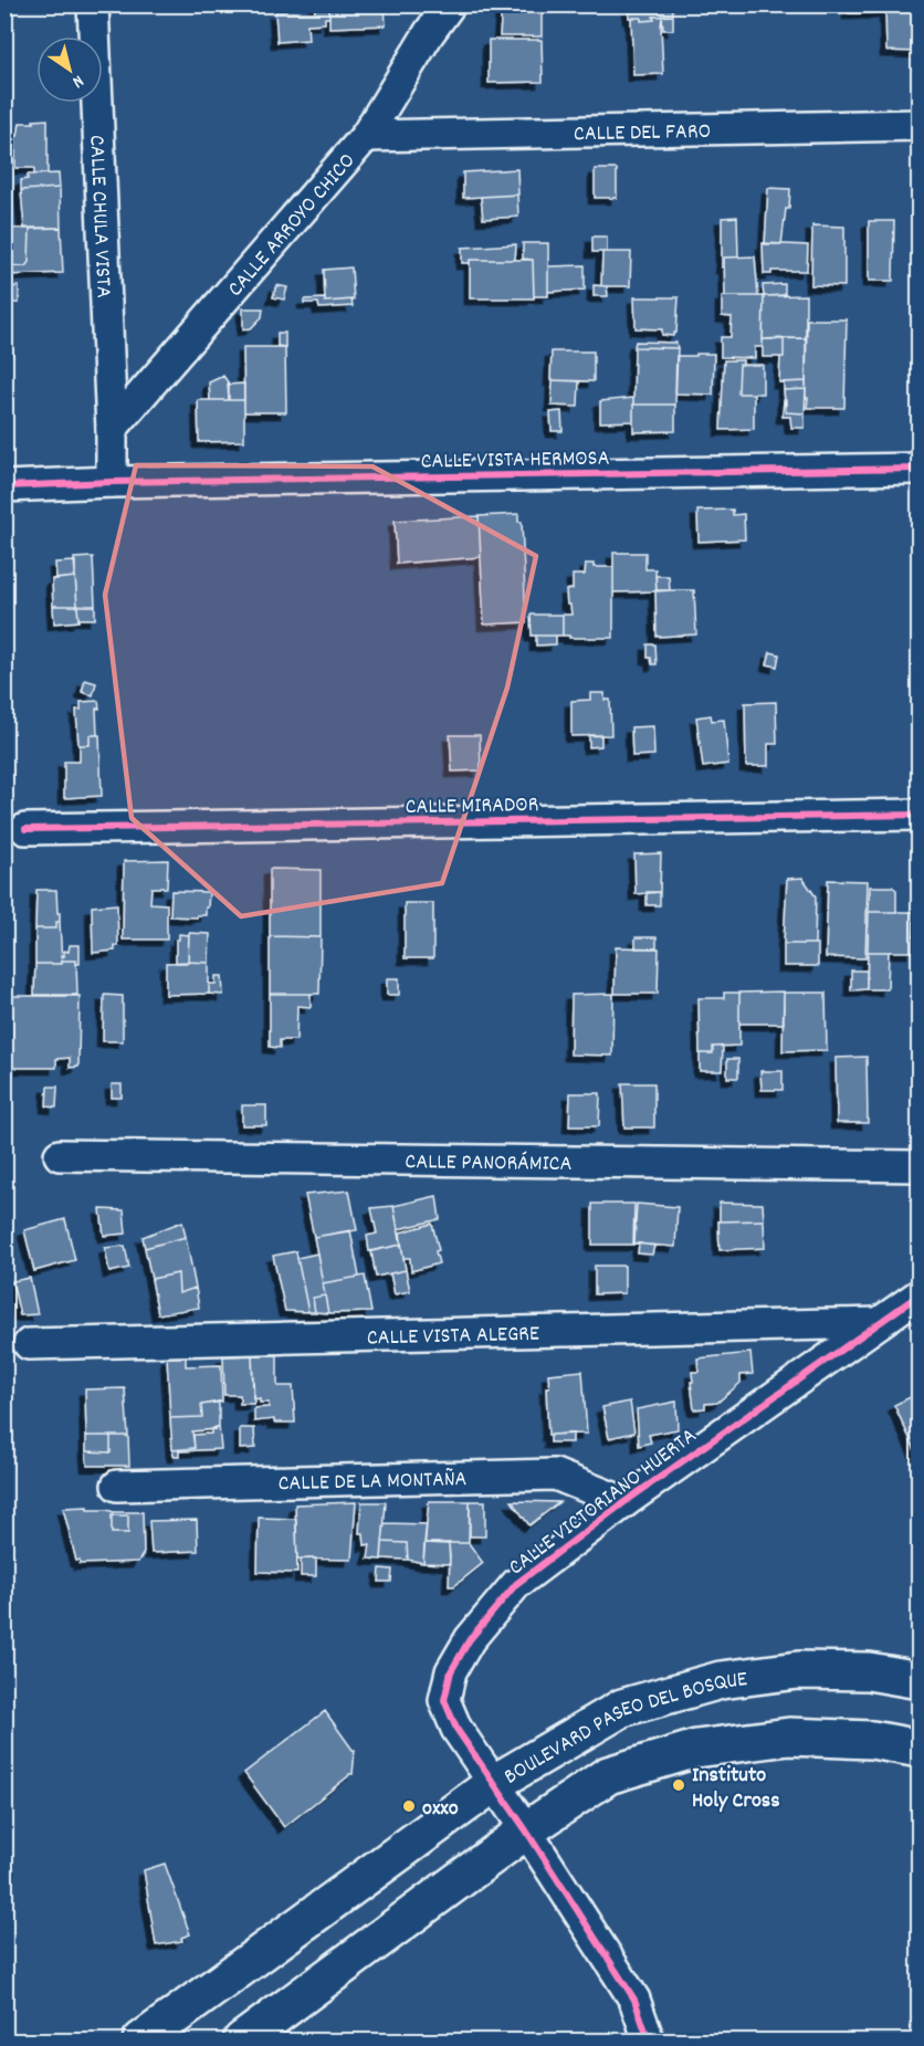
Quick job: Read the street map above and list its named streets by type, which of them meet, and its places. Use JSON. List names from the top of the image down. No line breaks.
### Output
{"streets":{"street":["CALLE DEL FARO","CALLE CHULA VISTA","CALLE ARROYO CHICO","CALLE VISTA HERMOSA","CALLE MIRADOR","CALLE PANORÁMICA","CALLE VISTA ALEGRE","CALLE DE LA MONTAÑA","CALLE VICTORIANO HUERTA","BOULEVARD PASEO DEL BOSQUE"]},"crossings":[["CALLE DEL FARO","CALLE ARROYO CHICO"],["CALLE CHULA VISTA","CALLE ARROYO CHICO"],["CALLE CHULA VISTA","CALLE VISTA HERMOSA"],["CALLE VISTA ALEGRE","CALLE VICTORIANO HUERTA"],["CALLE DE LA MONTAÑA","CALLE VICTORIANO HUERTA"],["CALLE VICTORIANO HUERTA","BOULEVARD PASEO DEL BOSQUE"]],"places":["Instituto Holy Cross","oxxo"],"north":"bottom right"}
